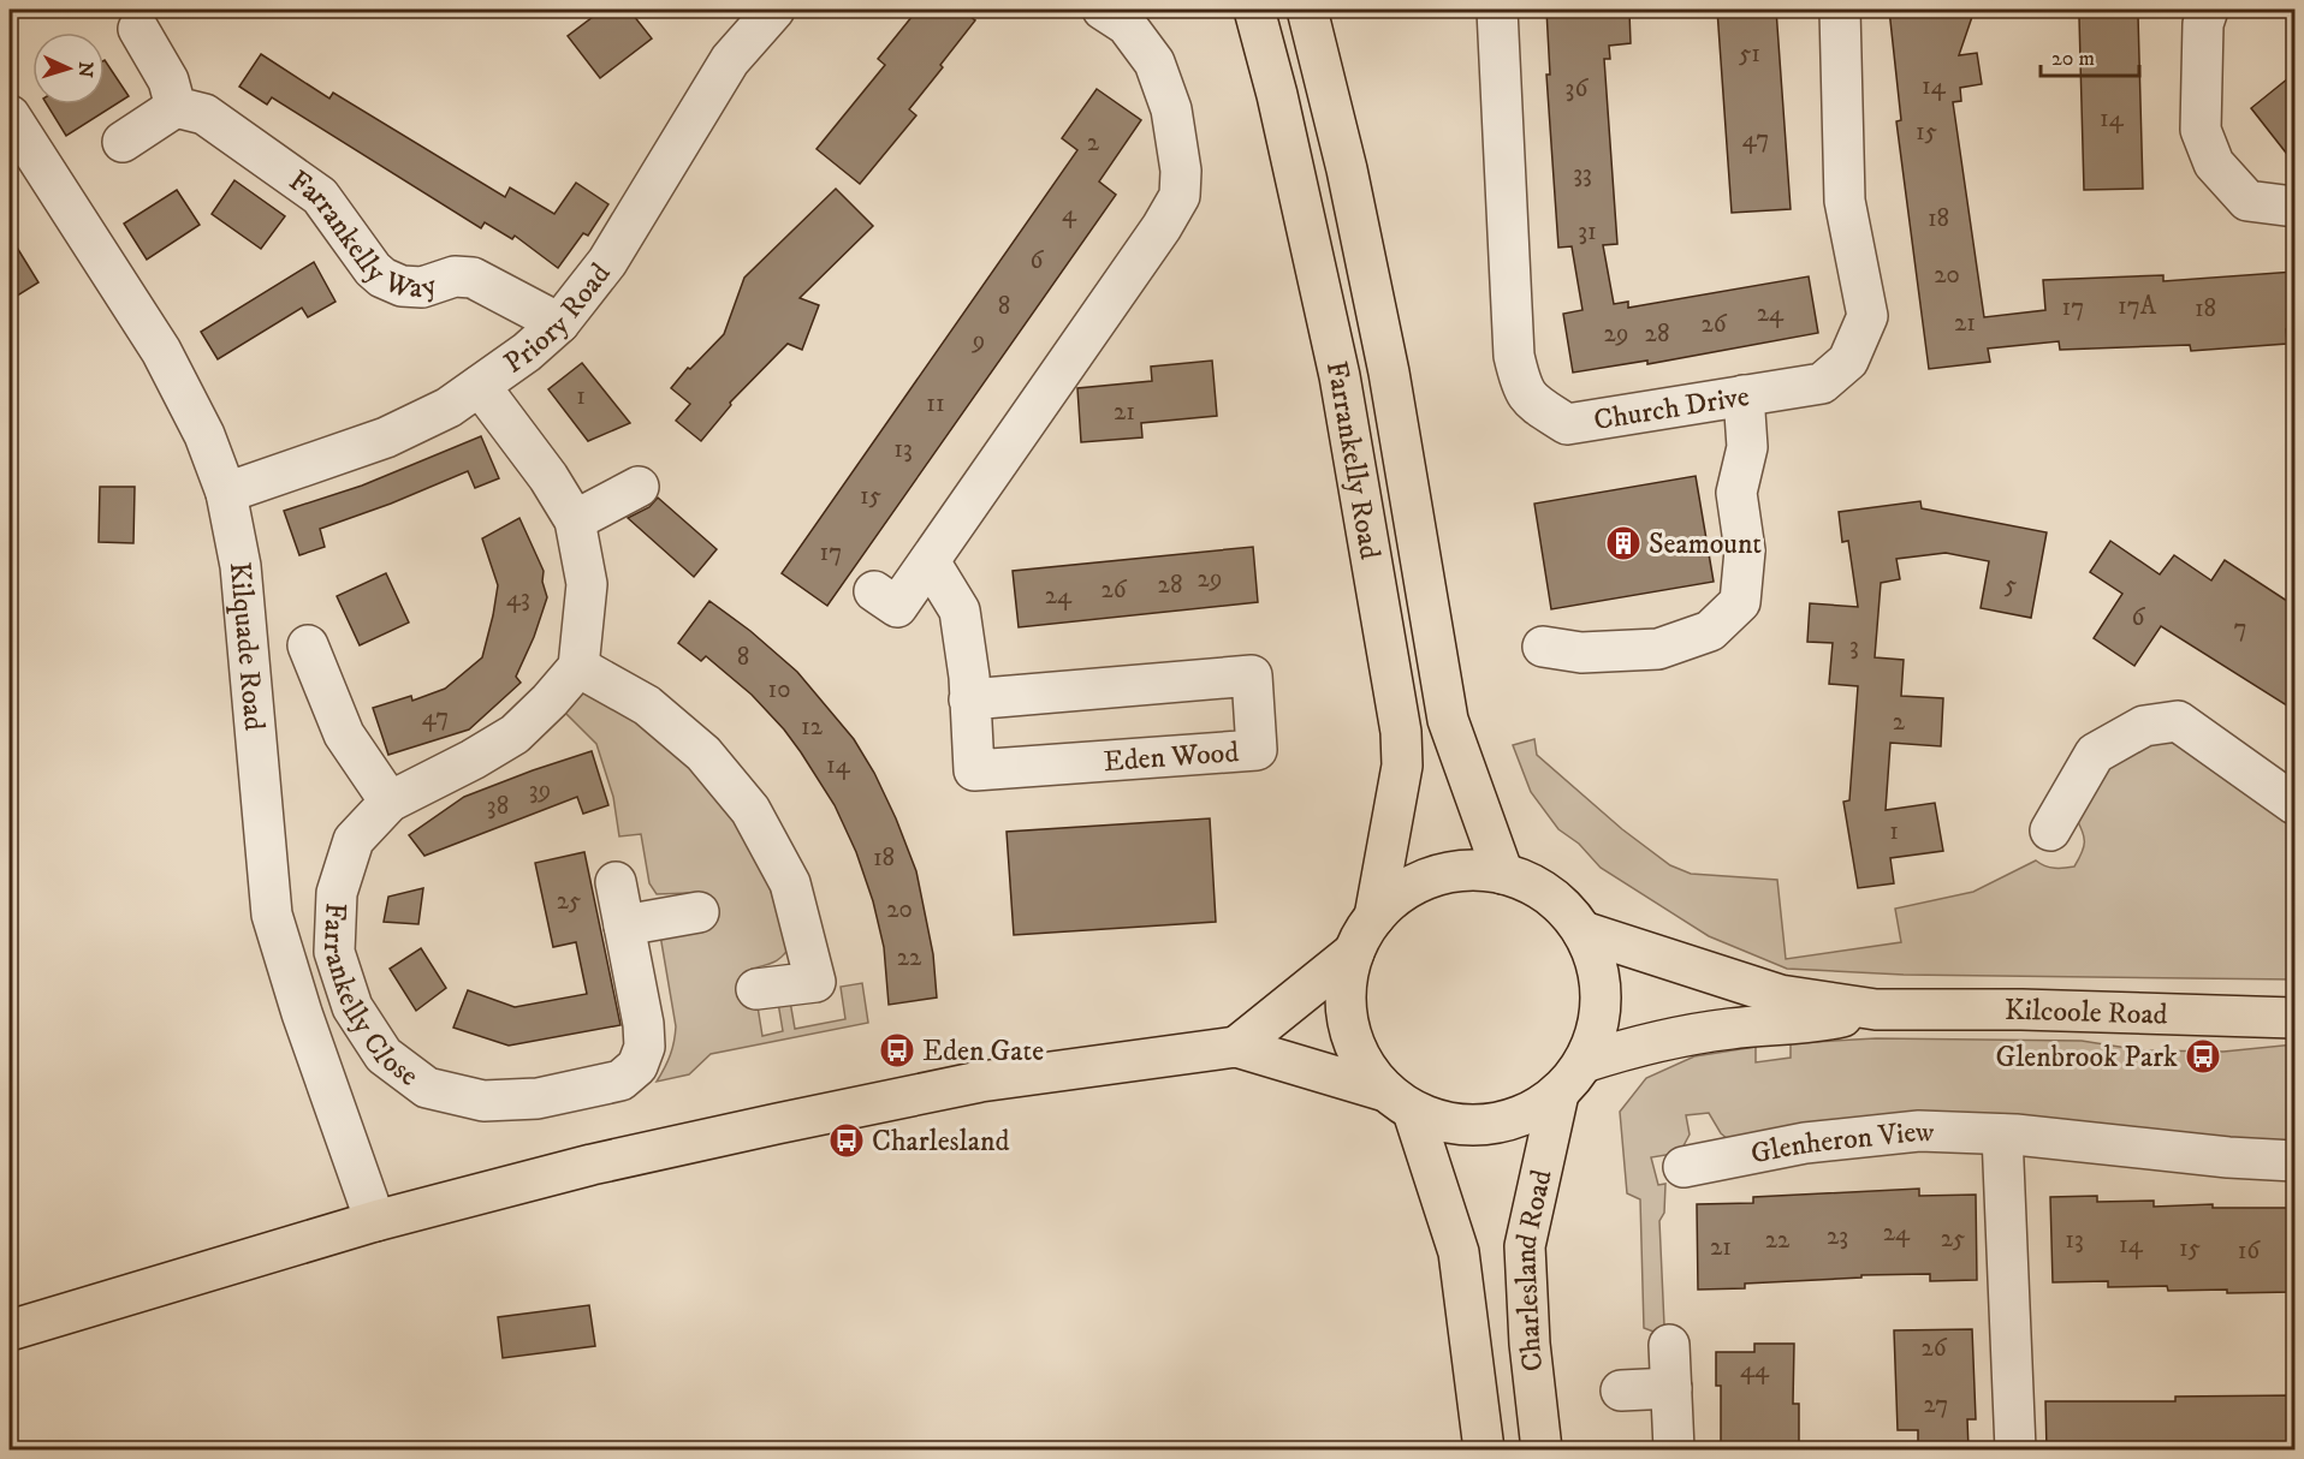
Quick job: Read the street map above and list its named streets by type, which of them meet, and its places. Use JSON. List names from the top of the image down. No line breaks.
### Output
{"streets":{"main road":["Farrankelly Road","Kilcoole Road","Charlesland Road"],"street":["Farrankelly Way","Priory Road","Church Drive","Kilquade Road","Eden Wood","Farrankelly Close","Glenheron View"]},"crossings":[["Farrankelly Way","Priory Road"],["Priory Road","Kilquade Road"],["Farrankelly Road","Charlesland Road"]],"places":{"building":["Seamount"],"bus stop":["Eden Gate","Glenbrook Park","Charlesland"]},"house_numbers":["51","14","36","14","15","47","2","33","4","18","31","6","20","8","17A","17","18","24","21","26","29","28","9","1","11","21","13","15","17","29","28","5","26","24","43","6","7","3","8","10","47","2","12","14","39","38","1","18","25","20","22","24","23","25","22","13","14","21","15","16","26","44","27"],"scale_bar":"20 m","north":"right"}
